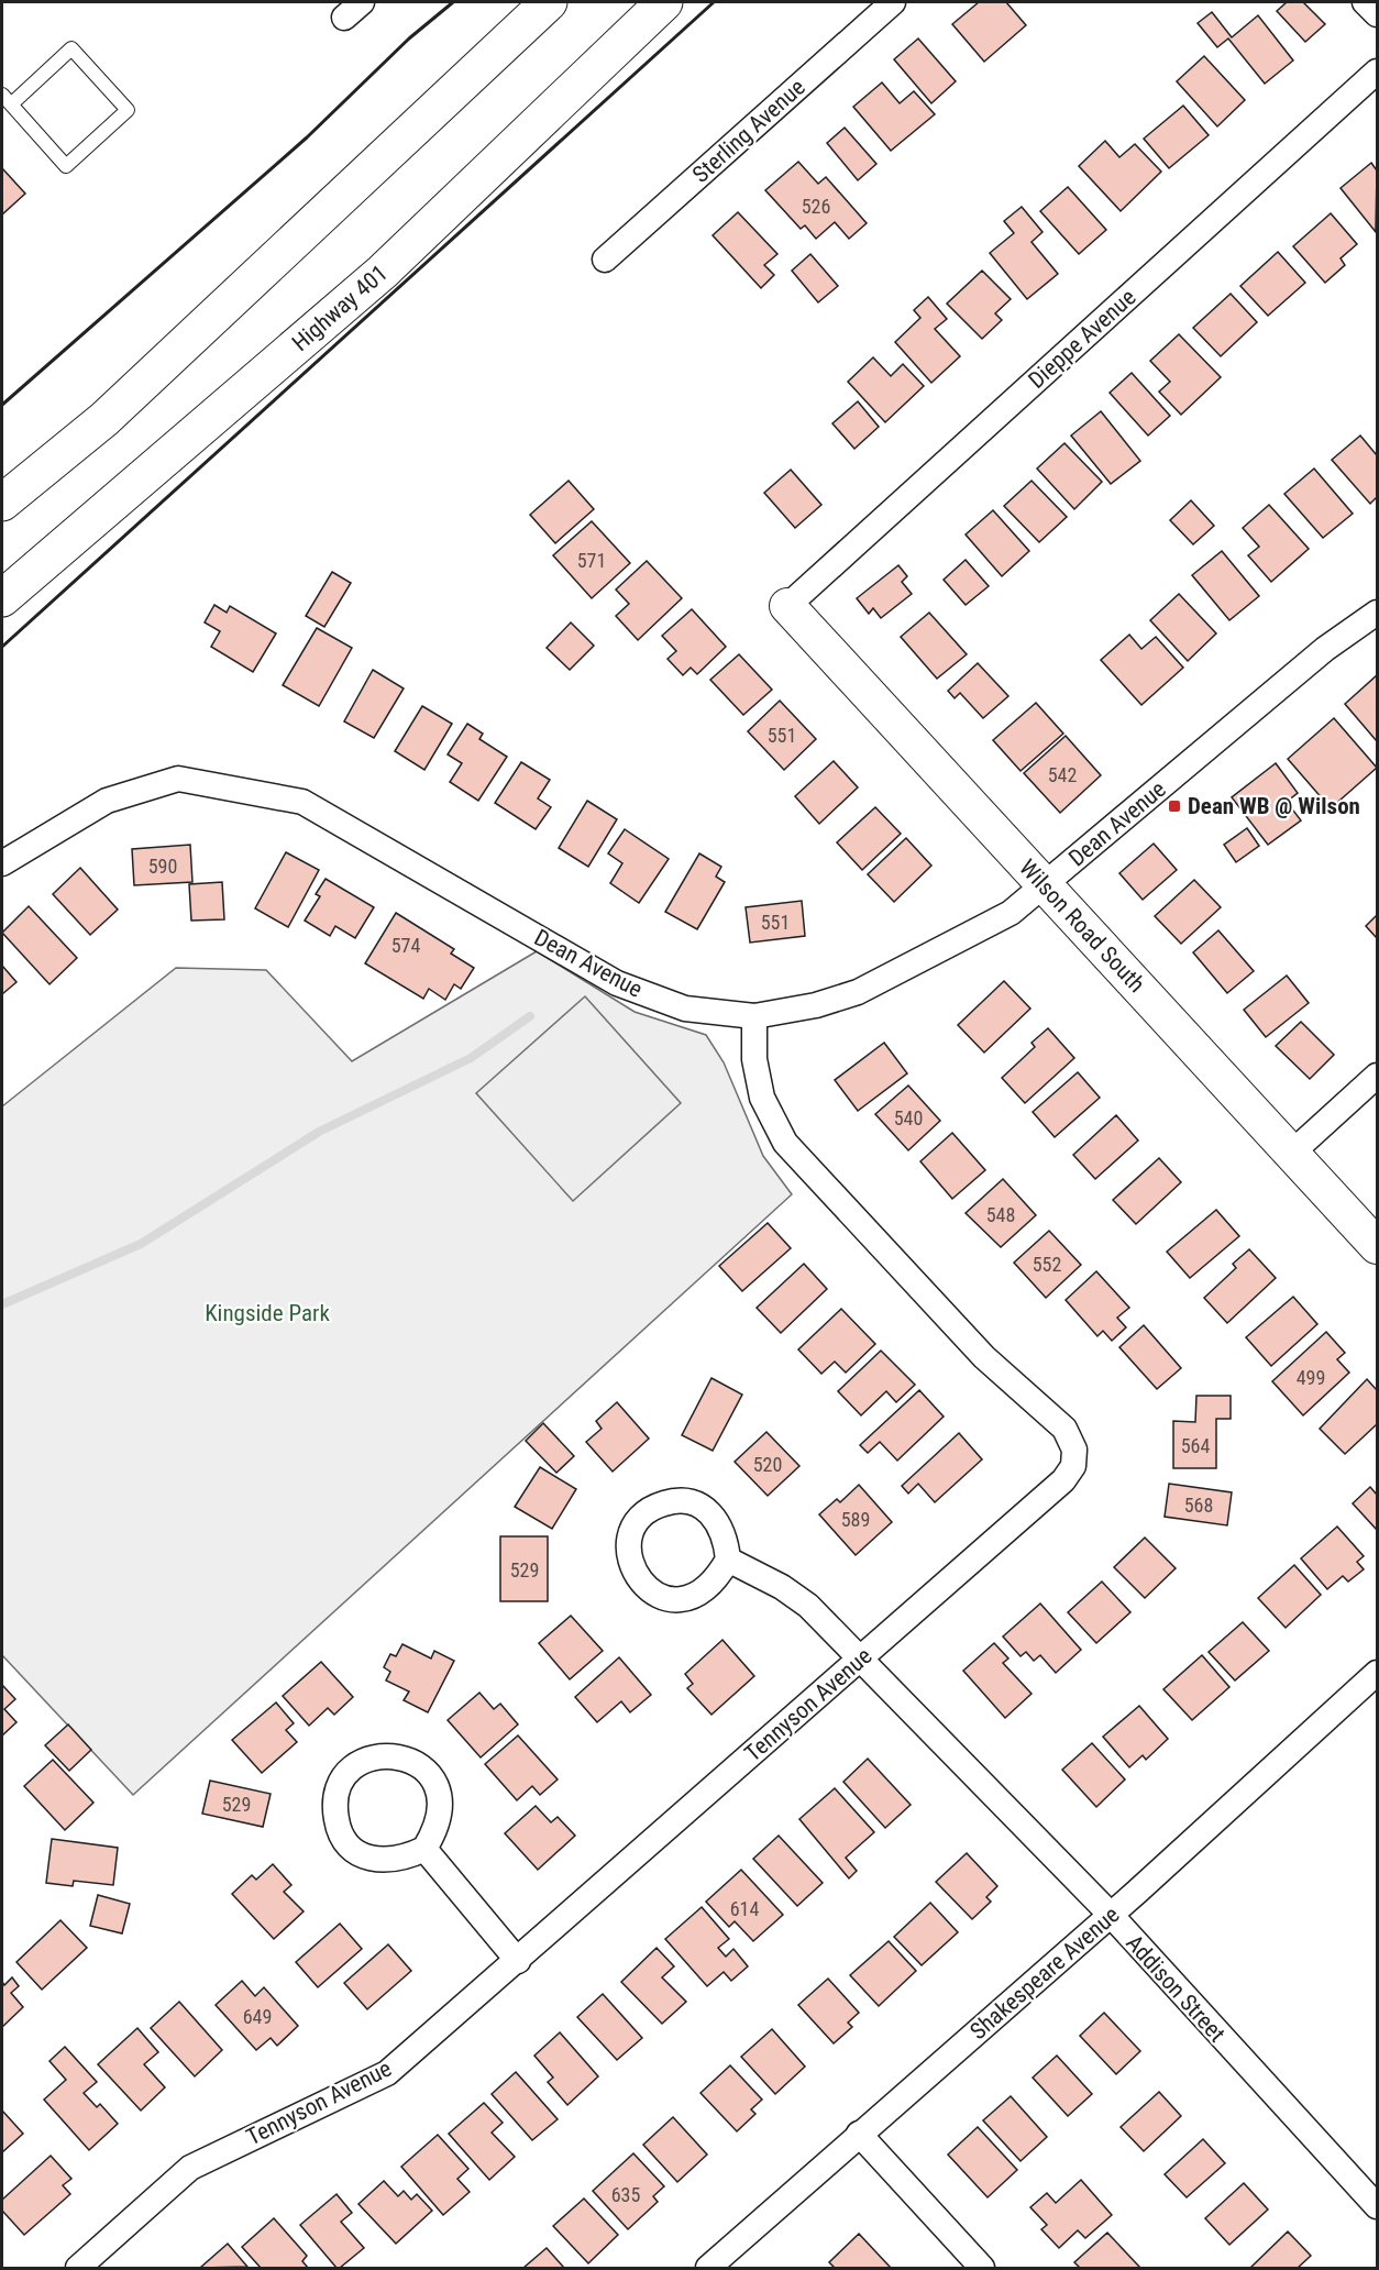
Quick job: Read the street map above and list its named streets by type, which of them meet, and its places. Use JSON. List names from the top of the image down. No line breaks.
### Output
{"streets":{"highway":["Highway 401"],"main road":["Wilson Road South"],"street":["Sterling Avenue","Dieppe Avenue","Dean Avenue","Tennyson Avenue","Shakespeare Avenue","Addison Street"]},"crossings":[["Dieppe Avenue","Wilson Road South"],["Dean Avenue","Wilson Road South"],["Dean Avenue","Tennyson Avenue"],["Tennyson Avenue","Addison Street"],["Shakespeare Avenue","Addison Street"]],"parks":["Kingside Park"],"places":{"transit":["Dean WB @ Wilson"]},"house_numbers":["526","571","551","542","590","551","574","540","548","552","499","564","520","568","589","529","529","614","649","635"]}
